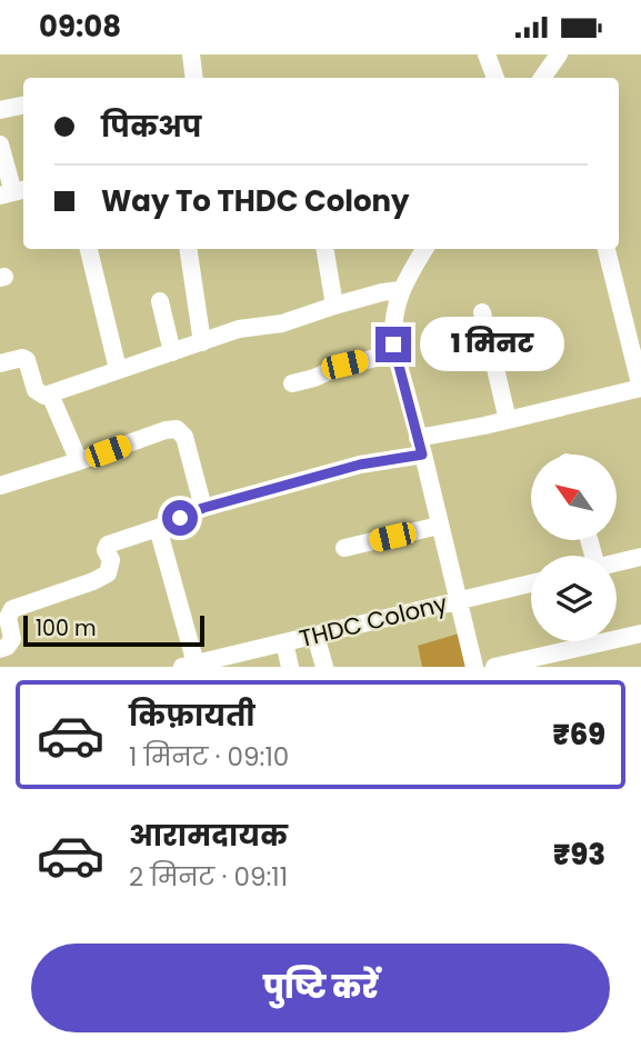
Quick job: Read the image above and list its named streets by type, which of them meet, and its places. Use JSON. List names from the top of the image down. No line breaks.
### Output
{"streets":{"street":["THDC Colony"]},"scale_bar":"100 m","north":"top left","page":{"status":"09:08","banner":["पिकअप","Way To THDC Colony"],"bubble":"1 मिनट","scale":"100 m","list":[{"name":"किफ़ायती","note":"1 मिनट · 09:10","value":"₹69"},{"name":"आरामदायक","note":"2 मिनट · 09:11","value":"₹93"}],"buttons":"पुष्टि करें"}}
